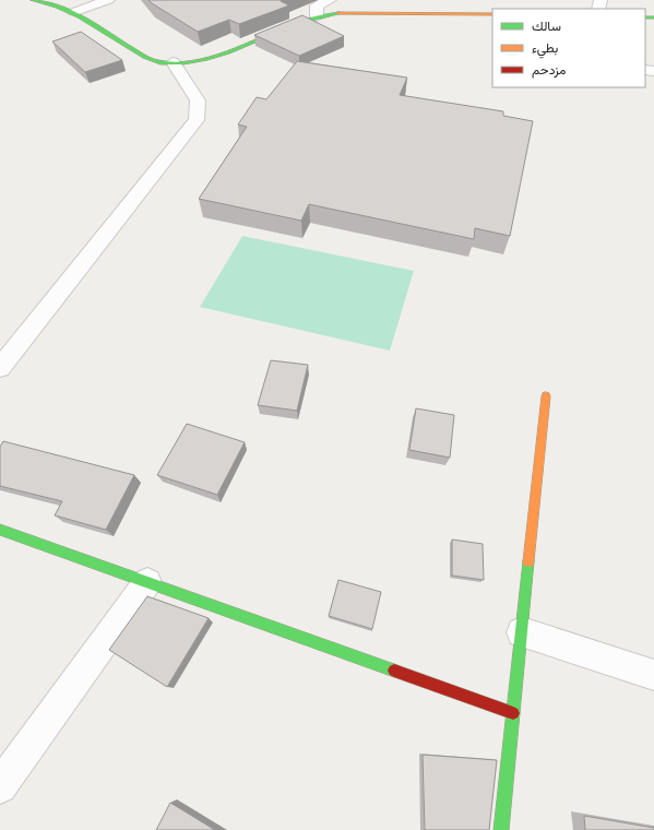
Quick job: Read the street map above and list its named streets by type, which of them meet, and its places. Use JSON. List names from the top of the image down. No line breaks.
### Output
{"legend":["سالك","بطيء","مزدحم"]}
